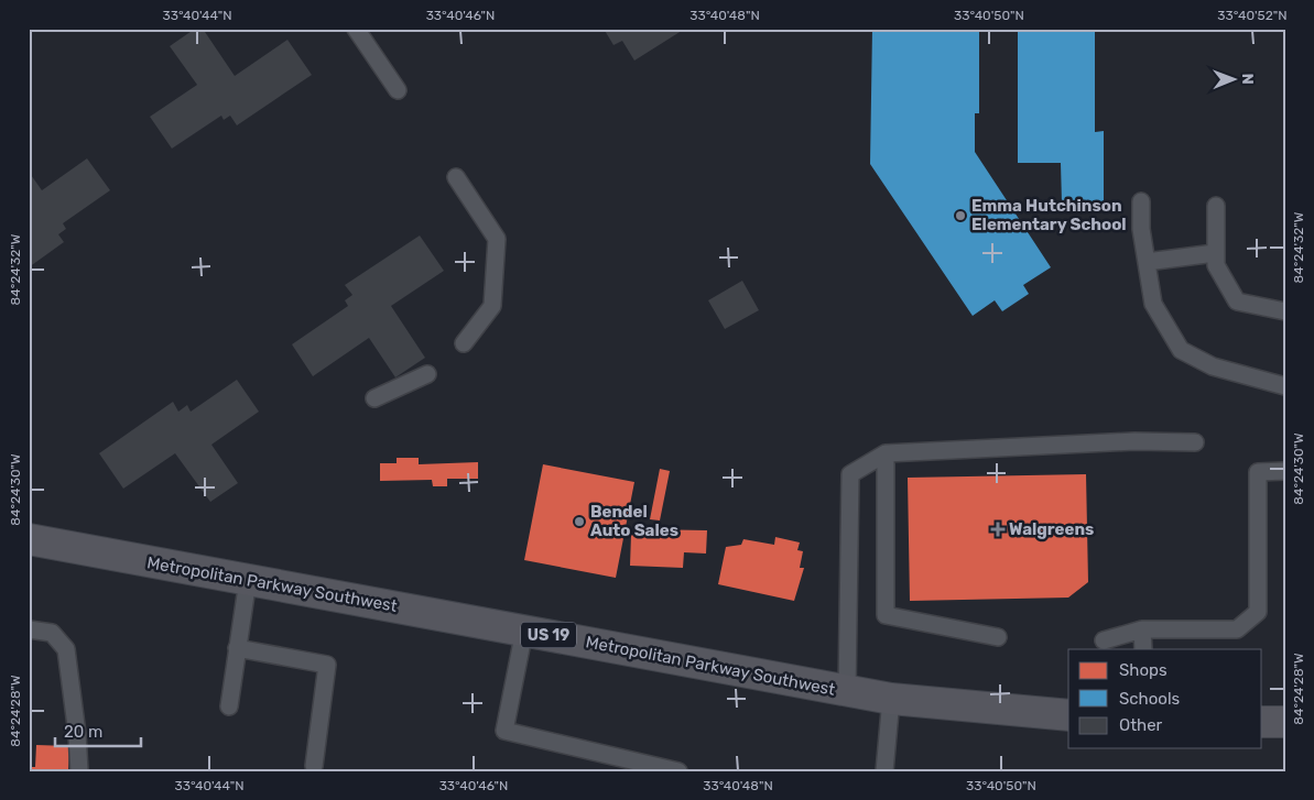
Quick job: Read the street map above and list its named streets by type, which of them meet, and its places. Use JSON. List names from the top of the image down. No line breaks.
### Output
{"streets":{"main road":["Metropolitan Parkway Southwest","US 19"]},"places":{"other":["Emma Hutchinson Elementary School","Bendel Auto Sales"],"health":["Walgreens"]},"legend":["Shops","Schools","Other"],"scale_bar":"20 m","north":"right","coordinates":["33°40'44\"N","33°40'46\"N","33°40'48\"N","33°40'50\"N","33°40'52\"N","84°24'32\"W","84°24'30\"W","84°24'28\"W"]}
